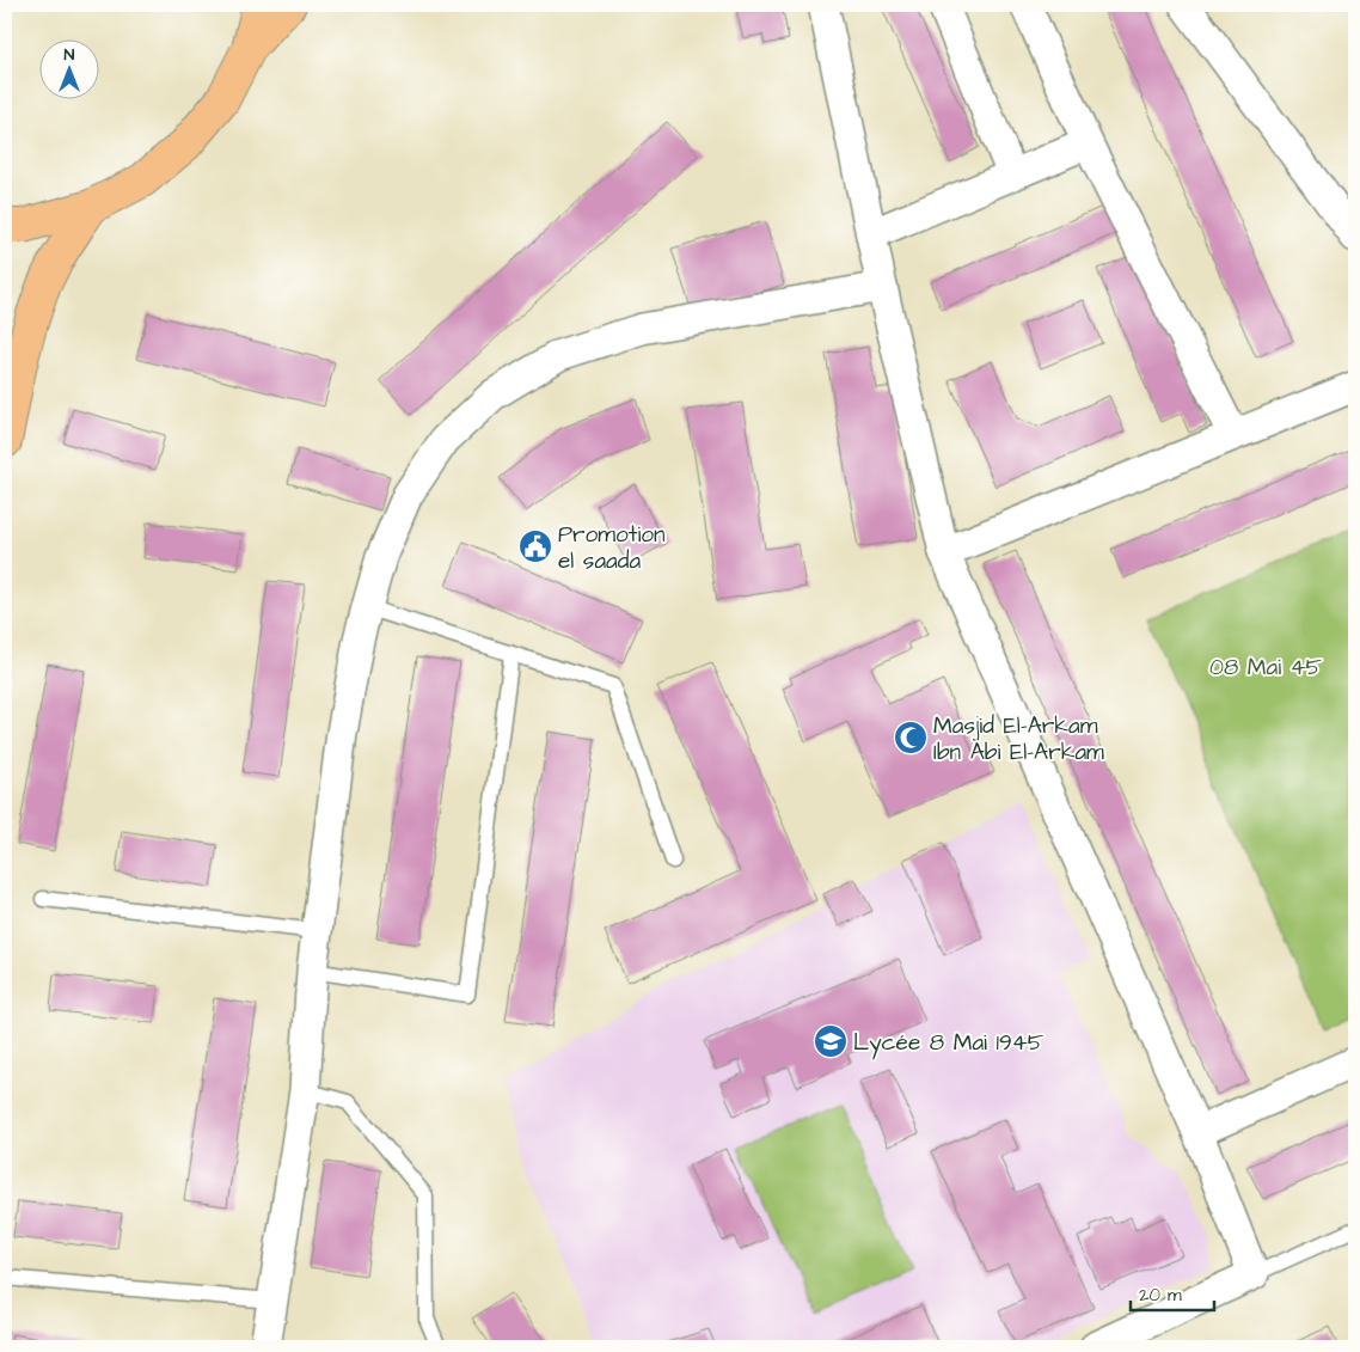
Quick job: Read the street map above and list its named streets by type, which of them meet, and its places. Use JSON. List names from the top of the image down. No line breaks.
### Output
{"parks":["08 Mai 45"],"places":{"public building":["Promotion el saada"],"mosque":["Masjid El-Arkam Ibn Abi El-Arkam"],"school or university":["Lycée 8 Mai 1945"]},"scale_bar":"20 m","north":"top"}
